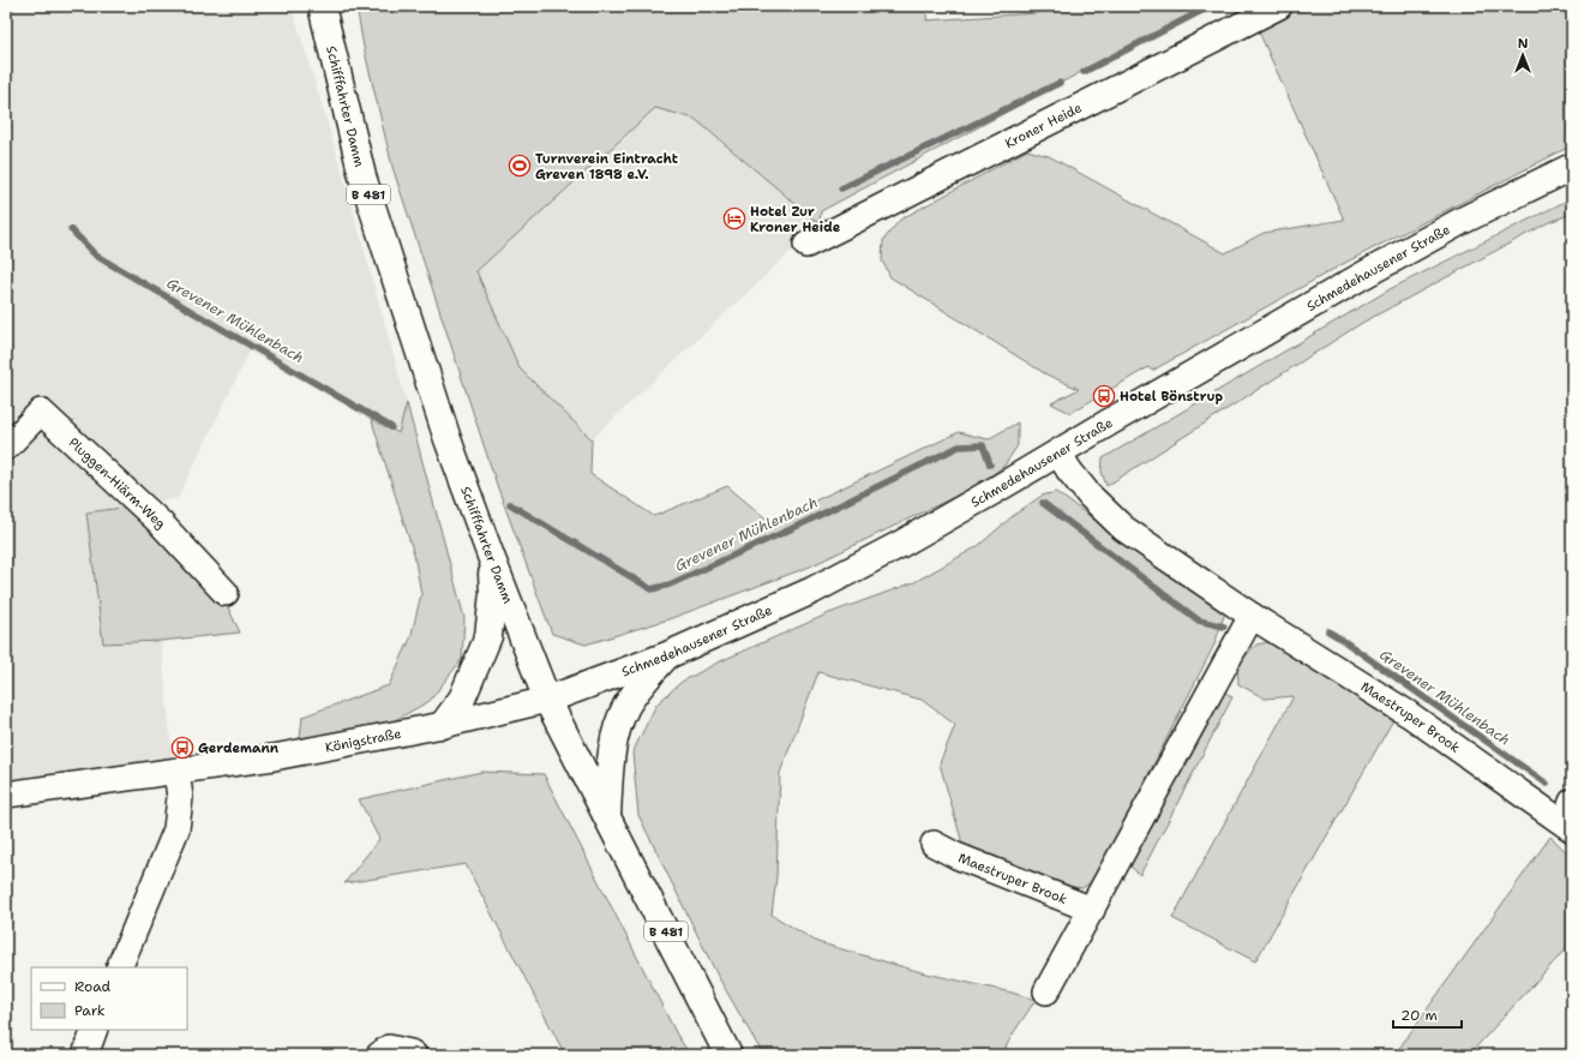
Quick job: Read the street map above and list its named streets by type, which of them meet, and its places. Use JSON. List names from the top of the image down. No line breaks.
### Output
{"streets":{"main road":["Schifffahrter Damm","B 481","Schmedehausener Straße"],"street":["Kroner Heide","Pluggen-Hiärm-Weg","Maestruper Brook","Königstraße"]},"crossings":[["Schifffahrter Damm","B 481"],["Schifffahrter Damm","Schmedehausener Straße"],["Schifffahrter Damm","Königstraße"],["B 481","Schmedehausener Straße"],["B 481","Königstraße"],["Schmedehausener Straße","Maestruper Brook"],["Schmedehausener Straße","Königstraße"]],"water":["Grevener Mühlenbach"],"places":{"sports":["Turnverein Eintracht Greven 1898 e.V."],"hotel":["Hotel Zur Kroner Heide"],"bus stop":["Hotel Bönstrup","Gerdemann"]},"legend":["Road","Park"],"scale_bar":"20 m","north":"top"}
